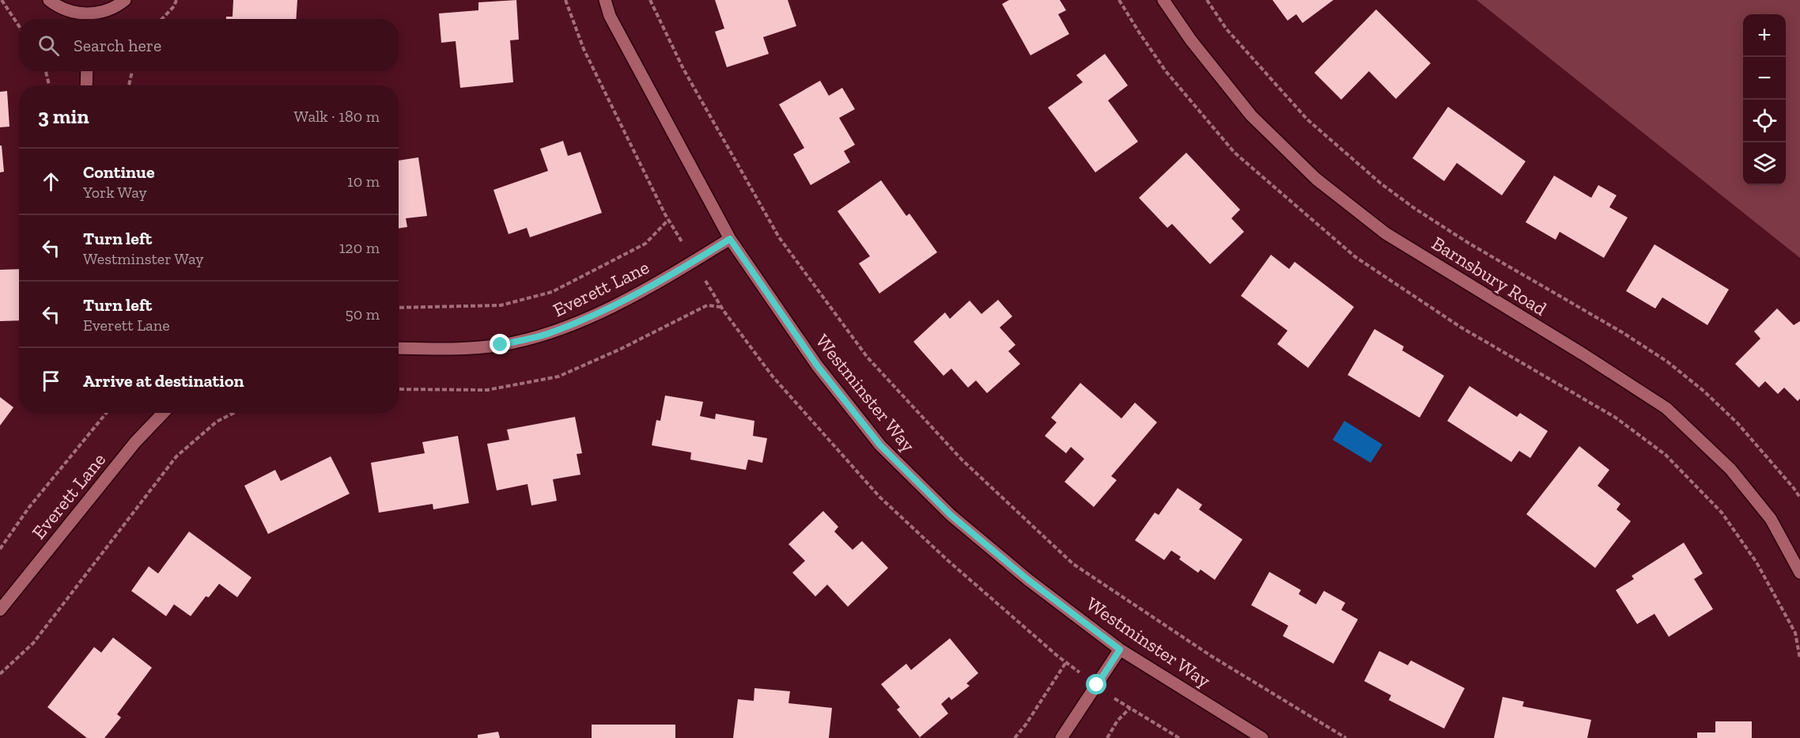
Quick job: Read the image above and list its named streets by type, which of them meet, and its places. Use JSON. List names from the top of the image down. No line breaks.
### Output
{"streets":{"street":["Barnsbury Road","Everett Lane","Westminster Way"]},"crossings":[["Everett Lane","Westminster Way"]],"page":{"map_buttons":["+","−"],"search":"Search here","heading":["3 min","Walk · 180 m"],"list":[["Continue","York Way","10 m"],["Turn left","Westminster Way","120 m"],["Turn left","Everett Lane","50 m"],"Arrive at destination"]}}
